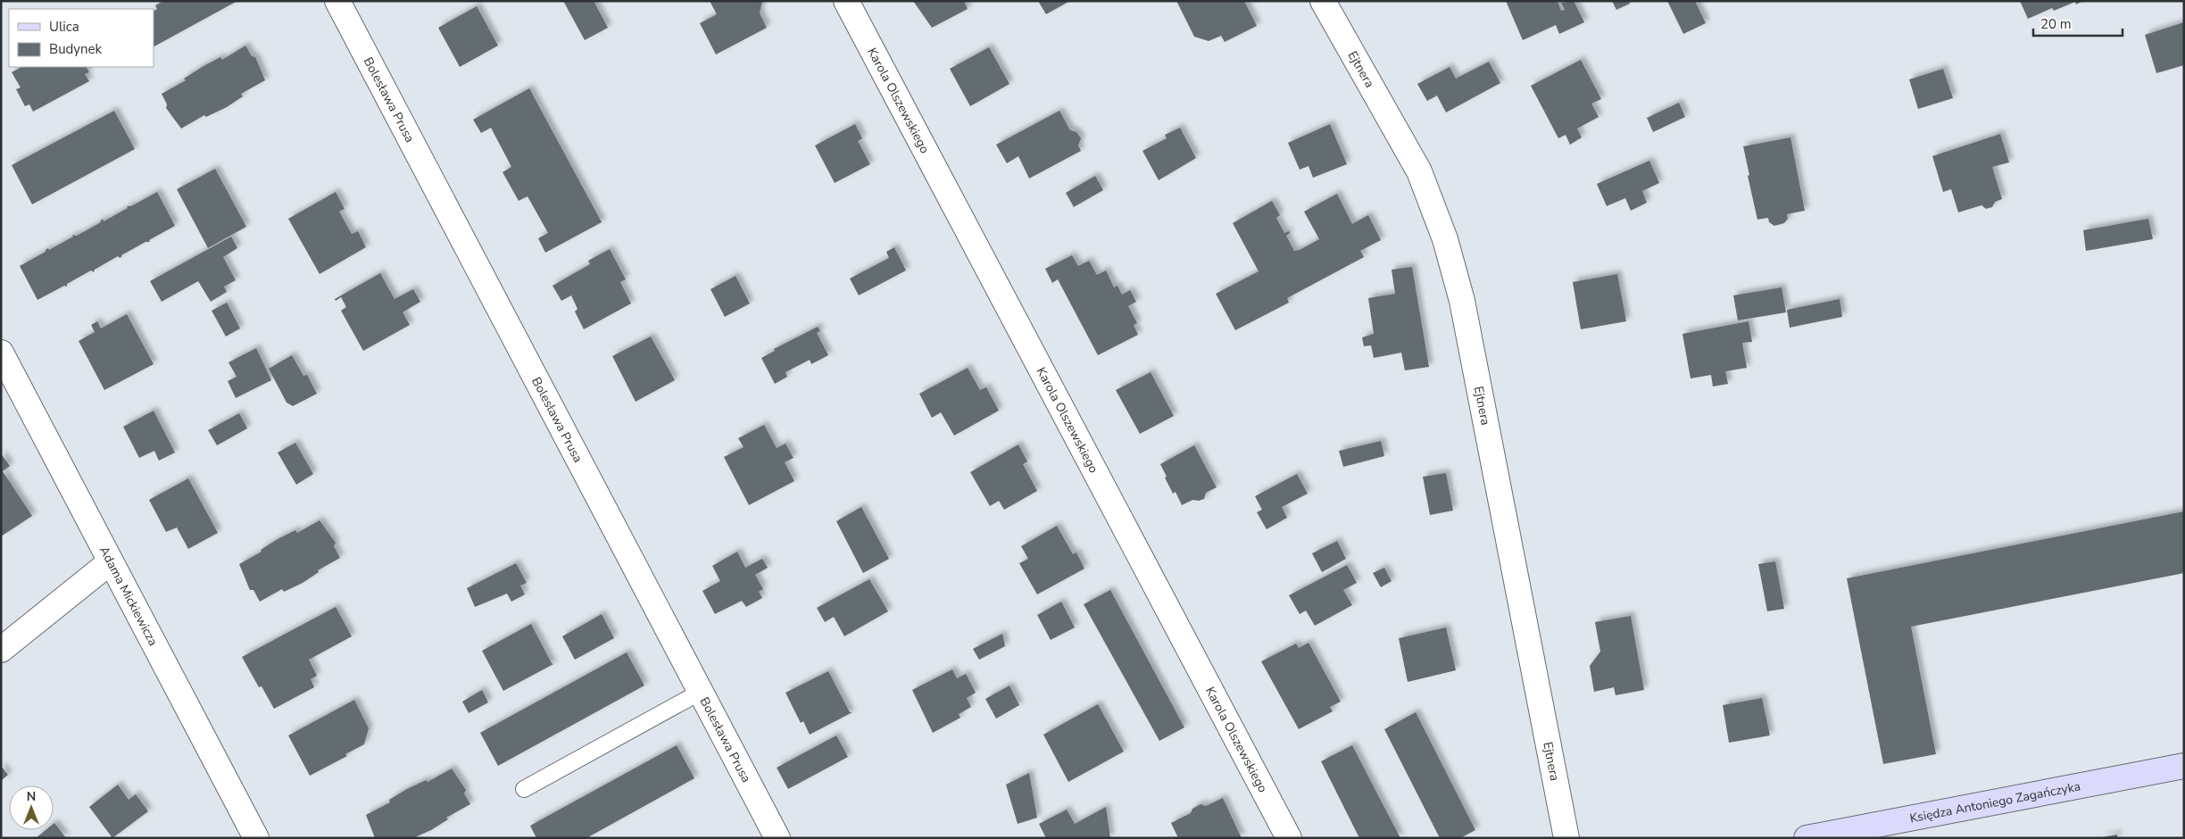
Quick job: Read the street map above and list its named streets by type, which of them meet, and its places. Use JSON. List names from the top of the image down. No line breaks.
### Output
{"streets":{"street":["Ejtnera","Bolesława Prusa","Karola Olszewskiego","Adama Mickiewicza","Księdza Antoniego Zagańczyka"]},"legend":["Ulica","Budynek"],"scale_bar":"20 m","north":"top"}
